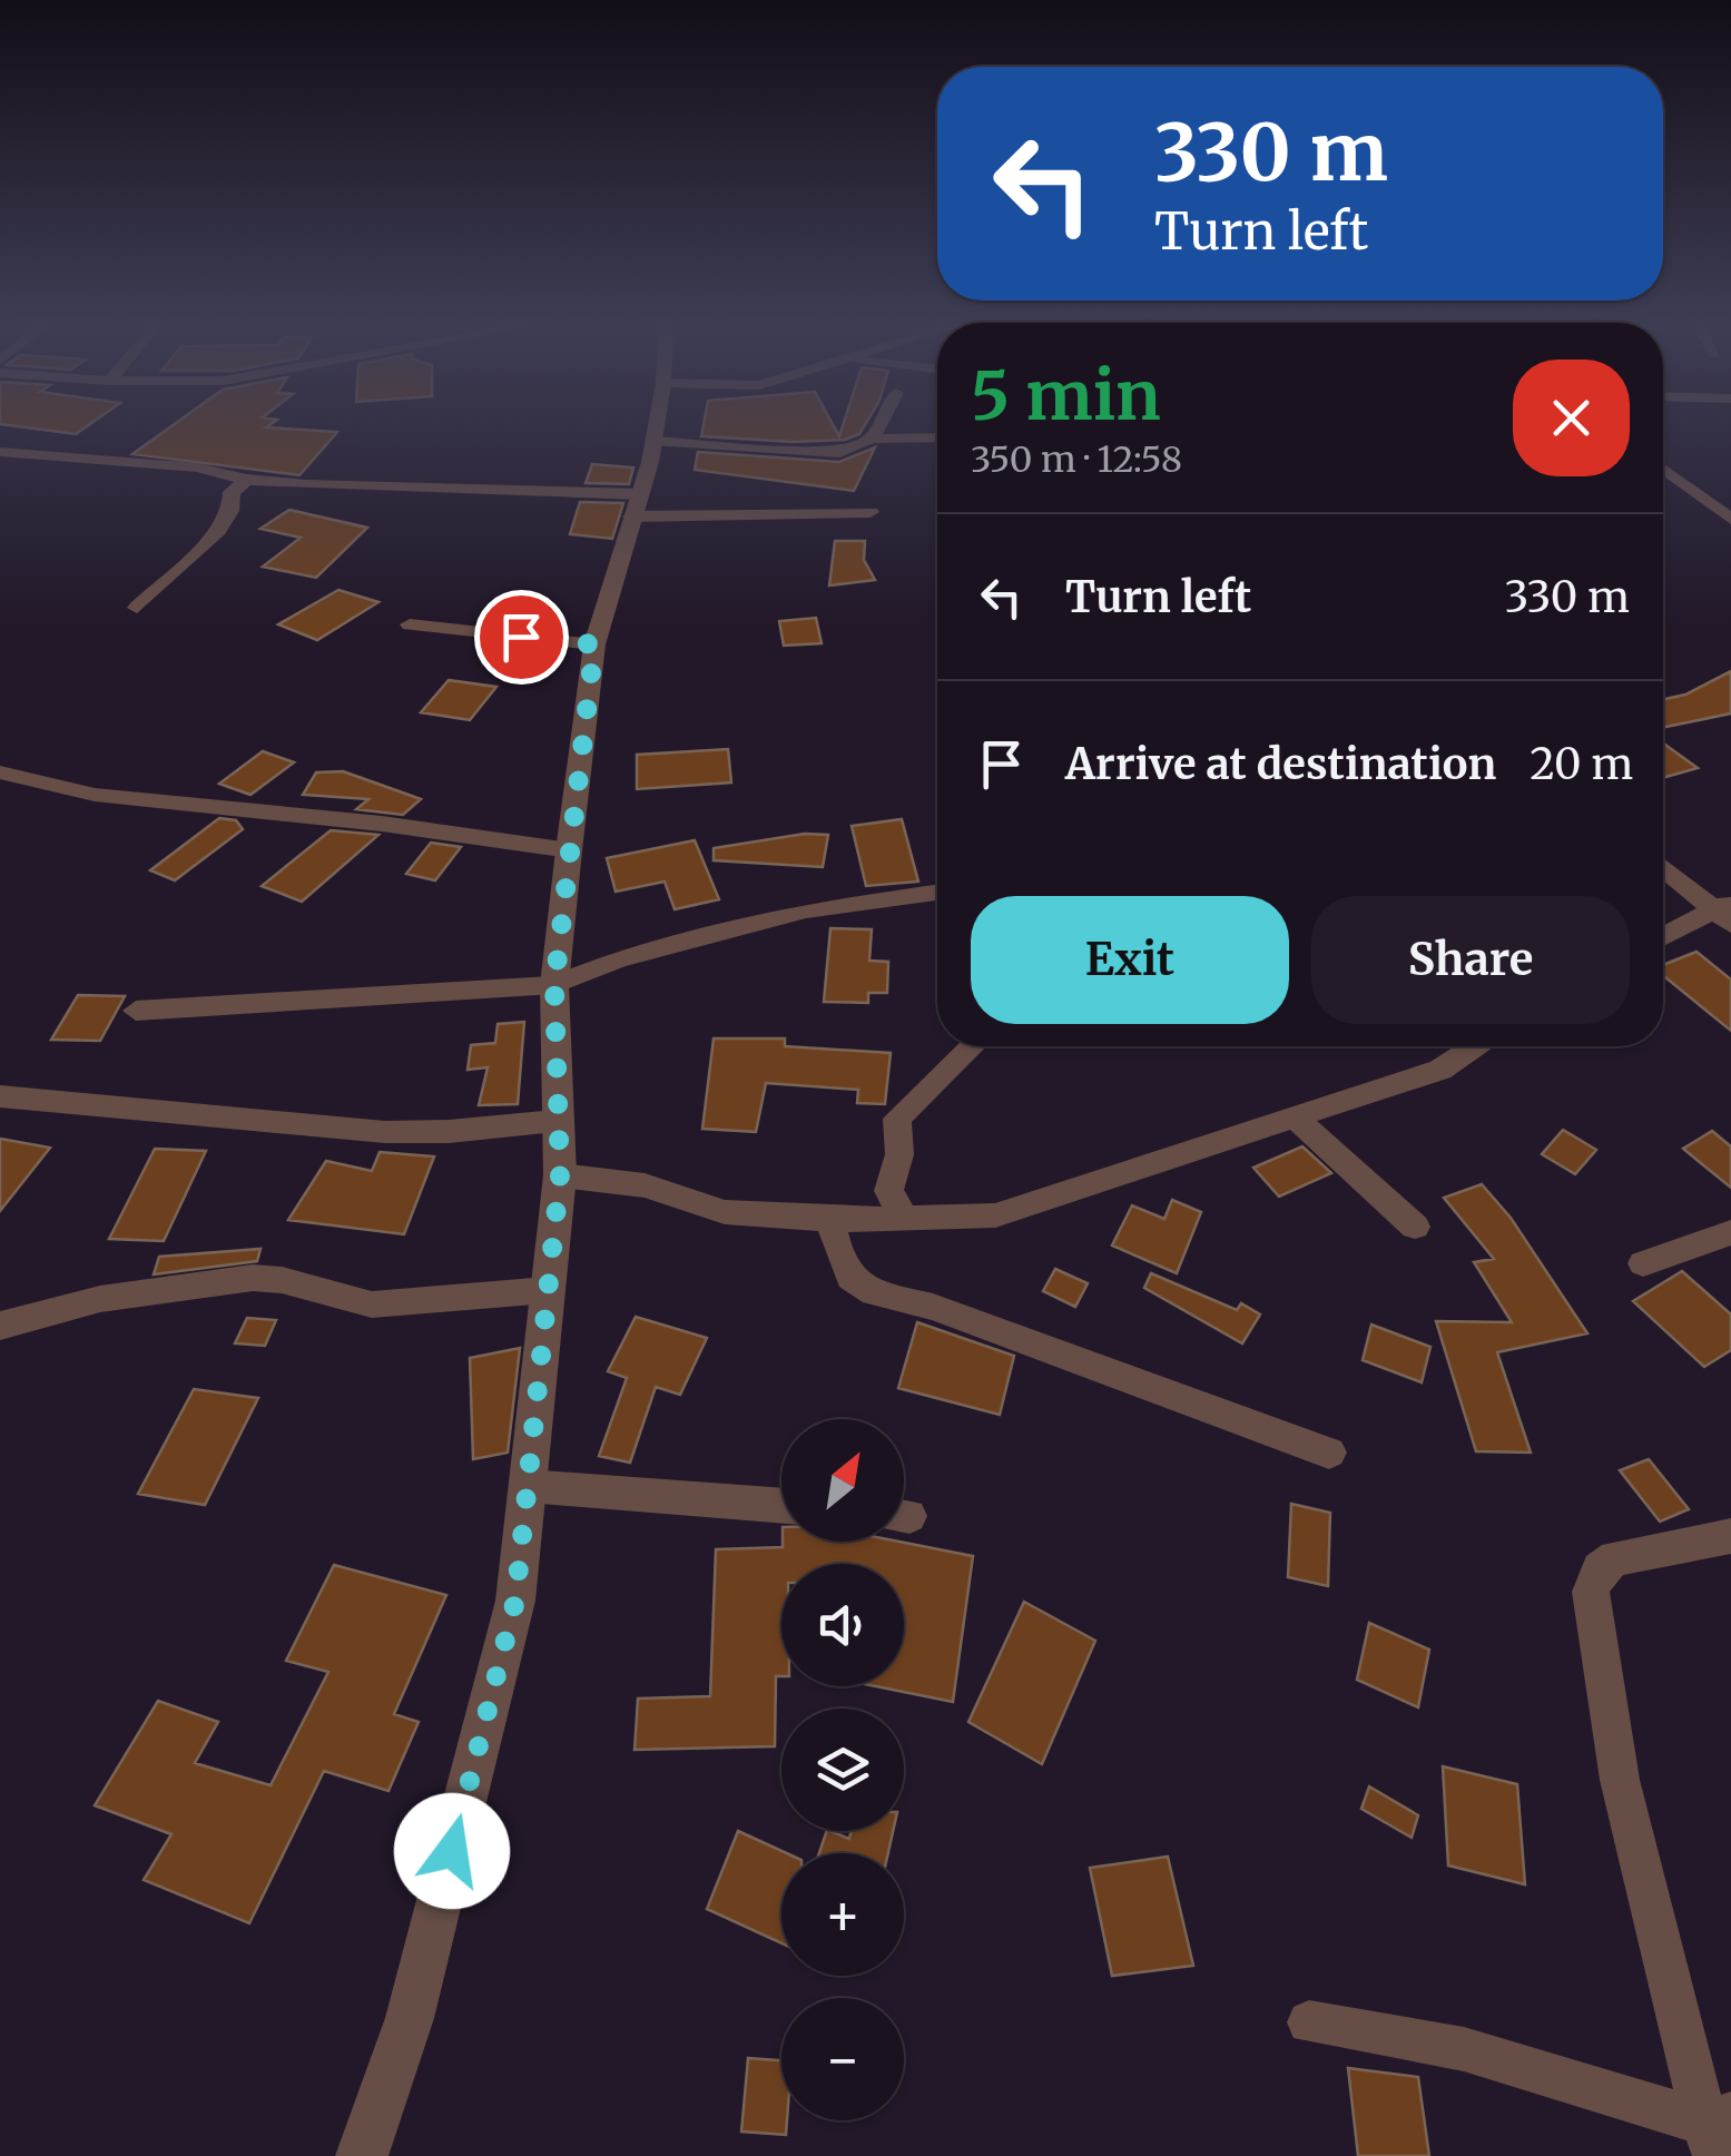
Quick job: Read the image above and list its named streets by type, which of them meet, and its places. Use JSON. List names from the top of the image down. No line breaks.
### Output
{"north":"top right","page":{"turn":["330 m","Turn left"],"heading":["5 min","350 m · 12:58"],"list":[{"name":"Turn left","value":"330 m"},{"name":"Arrive at destination","value":"20 m"}],"buttons":["Exit","Share"],"map_buttons":["+","−"]}}
